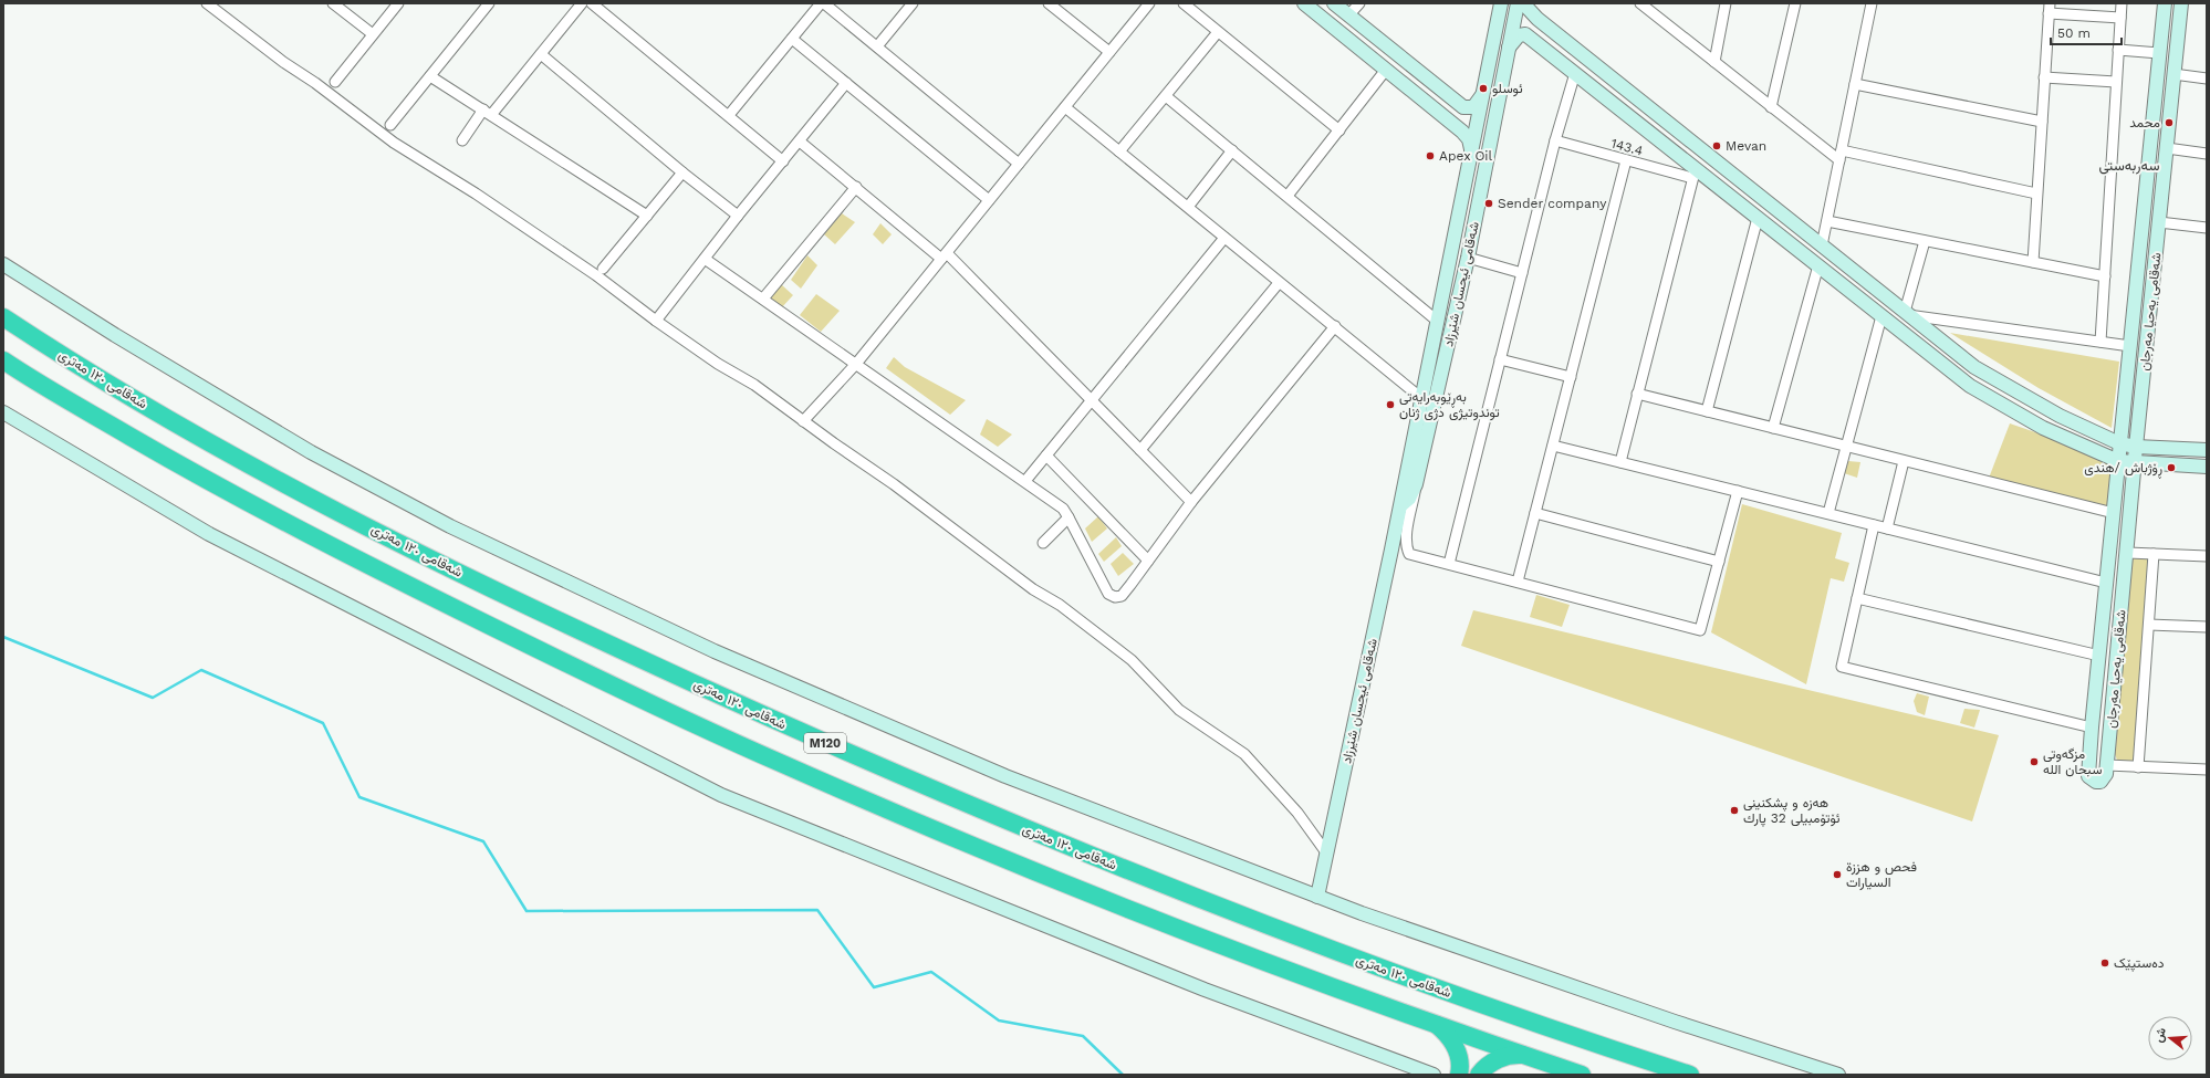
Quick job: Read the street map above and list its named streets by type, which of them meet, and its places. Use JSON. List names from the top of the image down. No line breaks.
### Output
{"streets":{"highway":["شەقامی ١٢٠ مەتری","M120"],"street":["143.4","شەقامی ئیحسان شێرزاد","شەقامی یەحیا مەرجان"]},"districts":["سه‌ربه‌ستی"],"places":["ئوسلو","محمد","Mevan","Apex Oil","Sender company","بەڕێوبەرایەتی توندوتیژی دژی ژنان","ڕۆژباش /ھندی","مزگەوتی سبحان اللە","هه‌زه‌ و پشكنینی ئۆتۆمبیلی 32 پارك","فحص و هززة السيارات","دەستپێک"],"scale_bar":"50 m","north":"left"}
